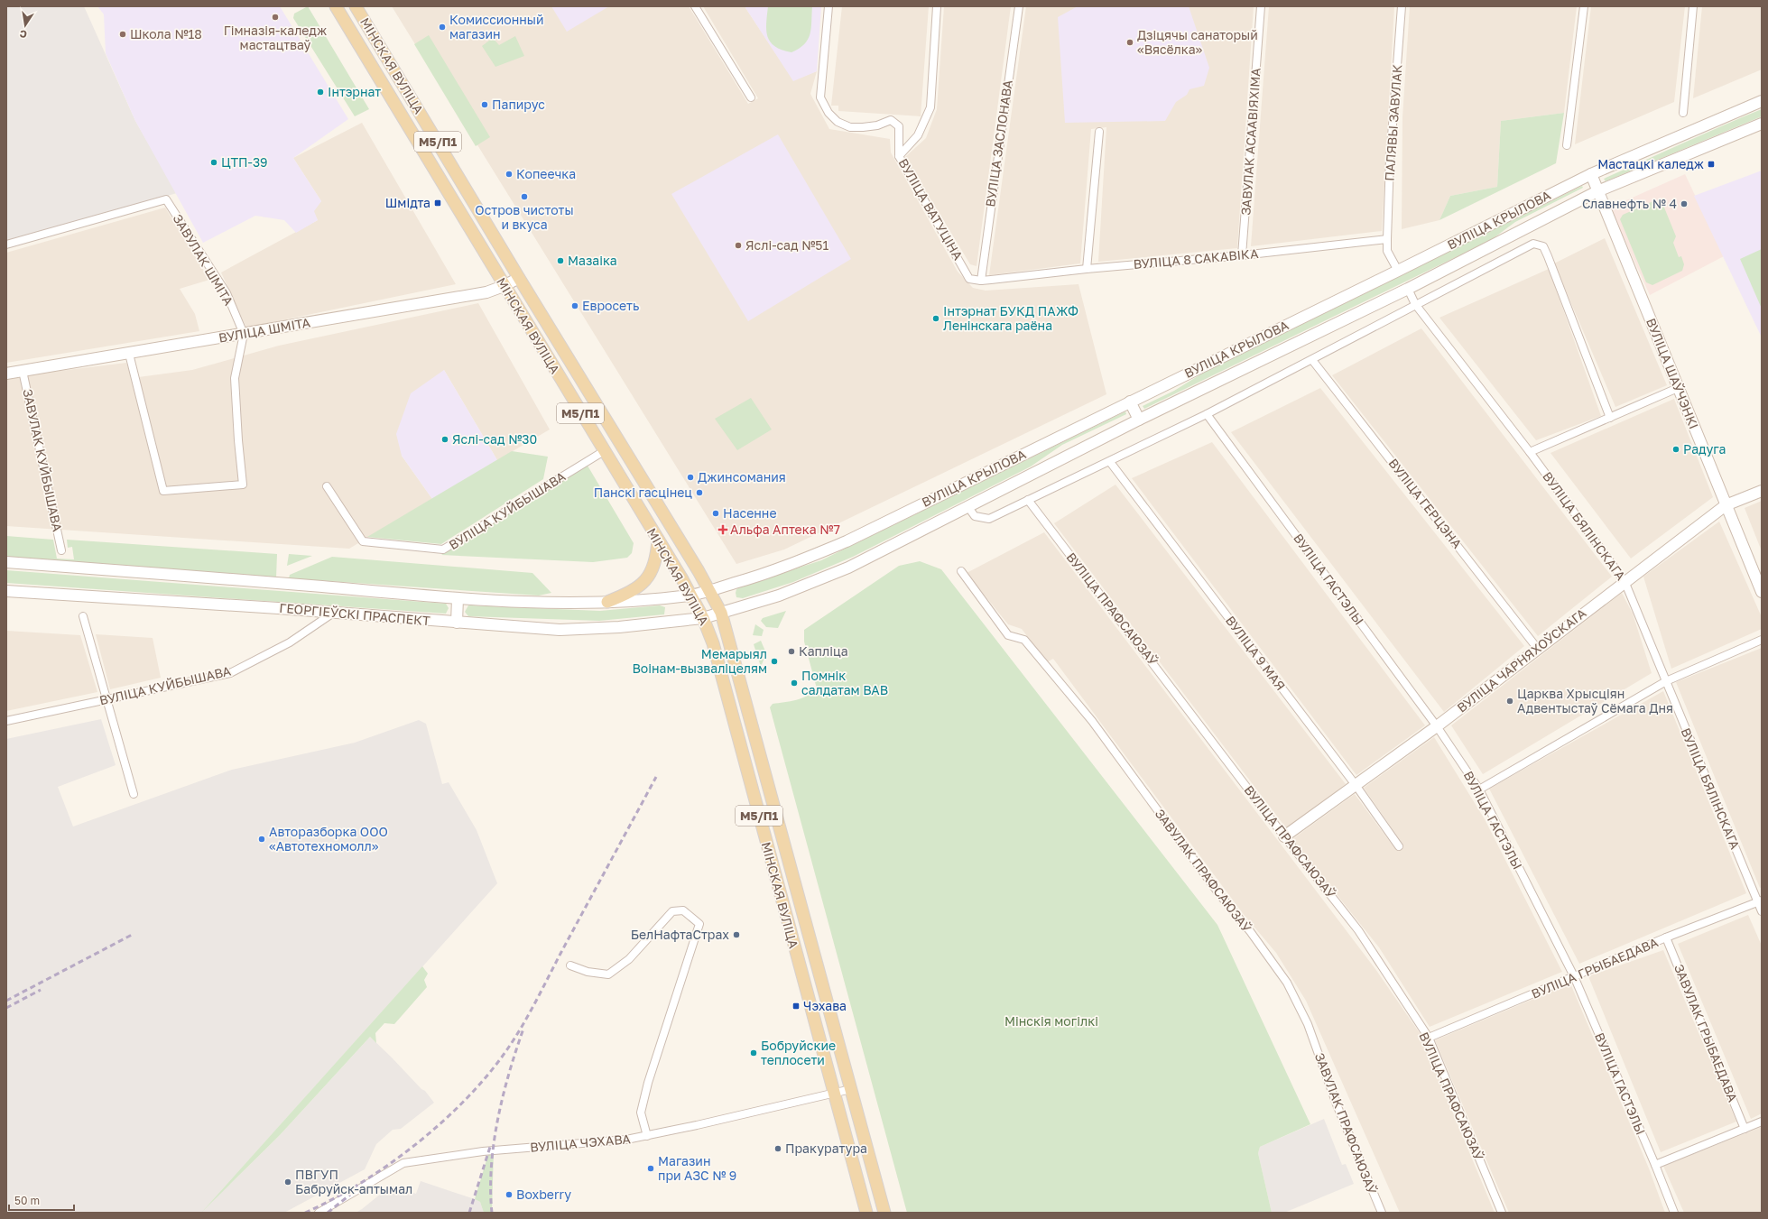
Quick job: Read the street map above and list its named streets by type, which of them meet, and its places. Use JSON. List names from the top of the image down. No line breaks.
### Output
{"streets":{"main road":["МІНСКАЯ ВУЛІЦА","М5/П1","ВУЛІЦА КРЫЛОВА","ВУЛІЦА ШМІТА","ВУЛІЦА ШАЎЧЭНКІ","ГЕОРГІЕЎСКІ ПРАСПЕКТ","ВУЛІЦА ЧАРНЯХОЎСКАГА"],"street":["ПАЛЯВЫ ЗАВУЛАК","ЗАВУЛАК АСААВІЯХІМА","ВУЛІЦА ЗАСЛОНАВА","ВУЛІЦА ВАТУЦІНА","ВУЛІЦА 8 САКАВІКА","ЗАВУЛАК ШМІТА","ЗАВУЛАК КУЙБЫШАВА","ВУЛІЦА ГЕРЦЭНА","ВУЛІЦА КУЙБЫШАВА","ВУЛІЦА БЯЛІНСКАГА","ВУЛІЦА ГАСТЭЛЫ","ВУЛІЦА ПРАФСАЮЗАЎ","ВУЛІЦА 9 МАЯ","ЗАВУЛАК ПРАФСАЮЗАЎ","ВУЛІЦА ГРЫБАЕДАВА","ЗАВУЛАК ГРЫБАЕДАВА","ВУЛІЦА ЧЭХАВА"]},"crossings":[["МІНСКАЯ ВУЛІЦА","ВУЛІЦА КРЫЛОВА"],["МІНСКАЯ ВУЛІЦА","ВУЛІЦА ШМІТА"],["МІНСКАЯ ВУЛІЦА","ВУЛІЦА КУЙБЫШАВА"],["МІНСКАЯ ВУЛІЦА","ГЕОРГІЕЎСКІ ПРАСПЕКТ"],["МІНСКАЯ ВУЛІЦА","ВУЛІЦА ЧЭХАВА"],["ПАЛЯВЫ ЗАВУЛАК","ВУЛІЦА 8 САКАВІКА"],["ЗАВУЛАК АСААВІЯХІМА","ВУЛІЦА 8 САКАВІКА"],["ВУЛІЦА ЗАСЛОНАВА","ВУЛІЦА 8 САКАВІКА"],["ВУЛІЦА ВАТУЦІНА","ВУЛІЦА 8 САКАВІКА"],["ВУЛІЦА КРЫЛОВА","ВУЛІЦА ШАЎЧЭНКІ"],["ВУЛІЦА КРЫЛОВА","ВУЛІЦА БЯЛІНСКАГА"],["ВУЛІЦА КРЫЛОВА","ГЕОРГІЕЎСКІ ПРАСПЕКТ"],["ЗАВУЛАК ШМІТА","ВУЛІЦА ШМІТА"],["ВУЛІЦА ШМІТА","ЗАВУЛАК КУЙБЫШАВА"],["ВУЛІЦА ШАЎЧЭНКІ","ВУЛІЦА ЧАРНЯХОЎСКАГА"],["ВУЛІЦА ГЕРЦЭНА","ВУЛІЦА ЧАРНЯХОЎСКАГА"],["ВУЛІЦА КУЙБЫШАВА","ГЕОРГІЕЎСКІ ПРАСПЕКТ"],["ВУЛІЦА БЯЛІНСКАГА","ВУЛІЦА ЧАРНЯХОЎСКАГА"],["ВУЛІЦА БЯЛІНСКАГА","ВУЛІЦА ГРЫБАЕДАВА"],["ВУЛІЦА ГАСТЭЛЫ","ВУЛІЦА ЧАРНЯХОЎСКАГА"],["ВУЛІЦА ГАСТЭЛЫ","ВУЛІЦА ГРЫБАЕДАВА"],["ВУЛІЦА ПРАФСАЮЗАЎ","ВУЛІЦА ЧАРНЯХОЎСКАГА"],["ВУЛІЦА ПРАФСАЮЗАЎ","ВУЛІЦА ГРЫБАЕДАВА"],["ВУЛІЦА 9 МАЯ","ВУЛІЦА ЧАРНЯХОЎСКАГА"],["ВУЛІЦА ГРЫБАЕДАВА","ЗАВУЛАК ГРЫБАЕДАВА"]],"parks":["Мінскія могілкі"],"places":{"other":["Гімназія-каледж мастацтваў","Комиссионный магазин","Школа №18","Дзіцячы санаторый «Вясёлка»","Інтэрнат","Папирус","ЦТП-39","Копеечка","Остров чистоты и вкуса","Славнефть № 4","Яслі-сад №51","Мазаіка","Евросеть","Інтэрнат БУКД ПАЖФ Ленінскага раёна","Яслі-сад №30","Радуга","Джинсомания","Панскі гасцінец","Насенне","Капліца","Мемарыял Воінам-вызваліцелям","Помнік салдатам ВАВ","Царква Хрысціян Адвентыстаў Сёмага Дня","Авторазборка ООО «Автотехномолл»","БелНафтаСтрах","Бобруйские теплосети","Пракуратура","Магазин при АЗС № 9","ПВГУП Бабруйск-аптымал","Boxberry"],"transit":["Мастацкі каледж","Шмідта","Чэхава"],"health":["Альфа Аптека №7"]},"scale_bar":"50 m","north":"bottom"}
